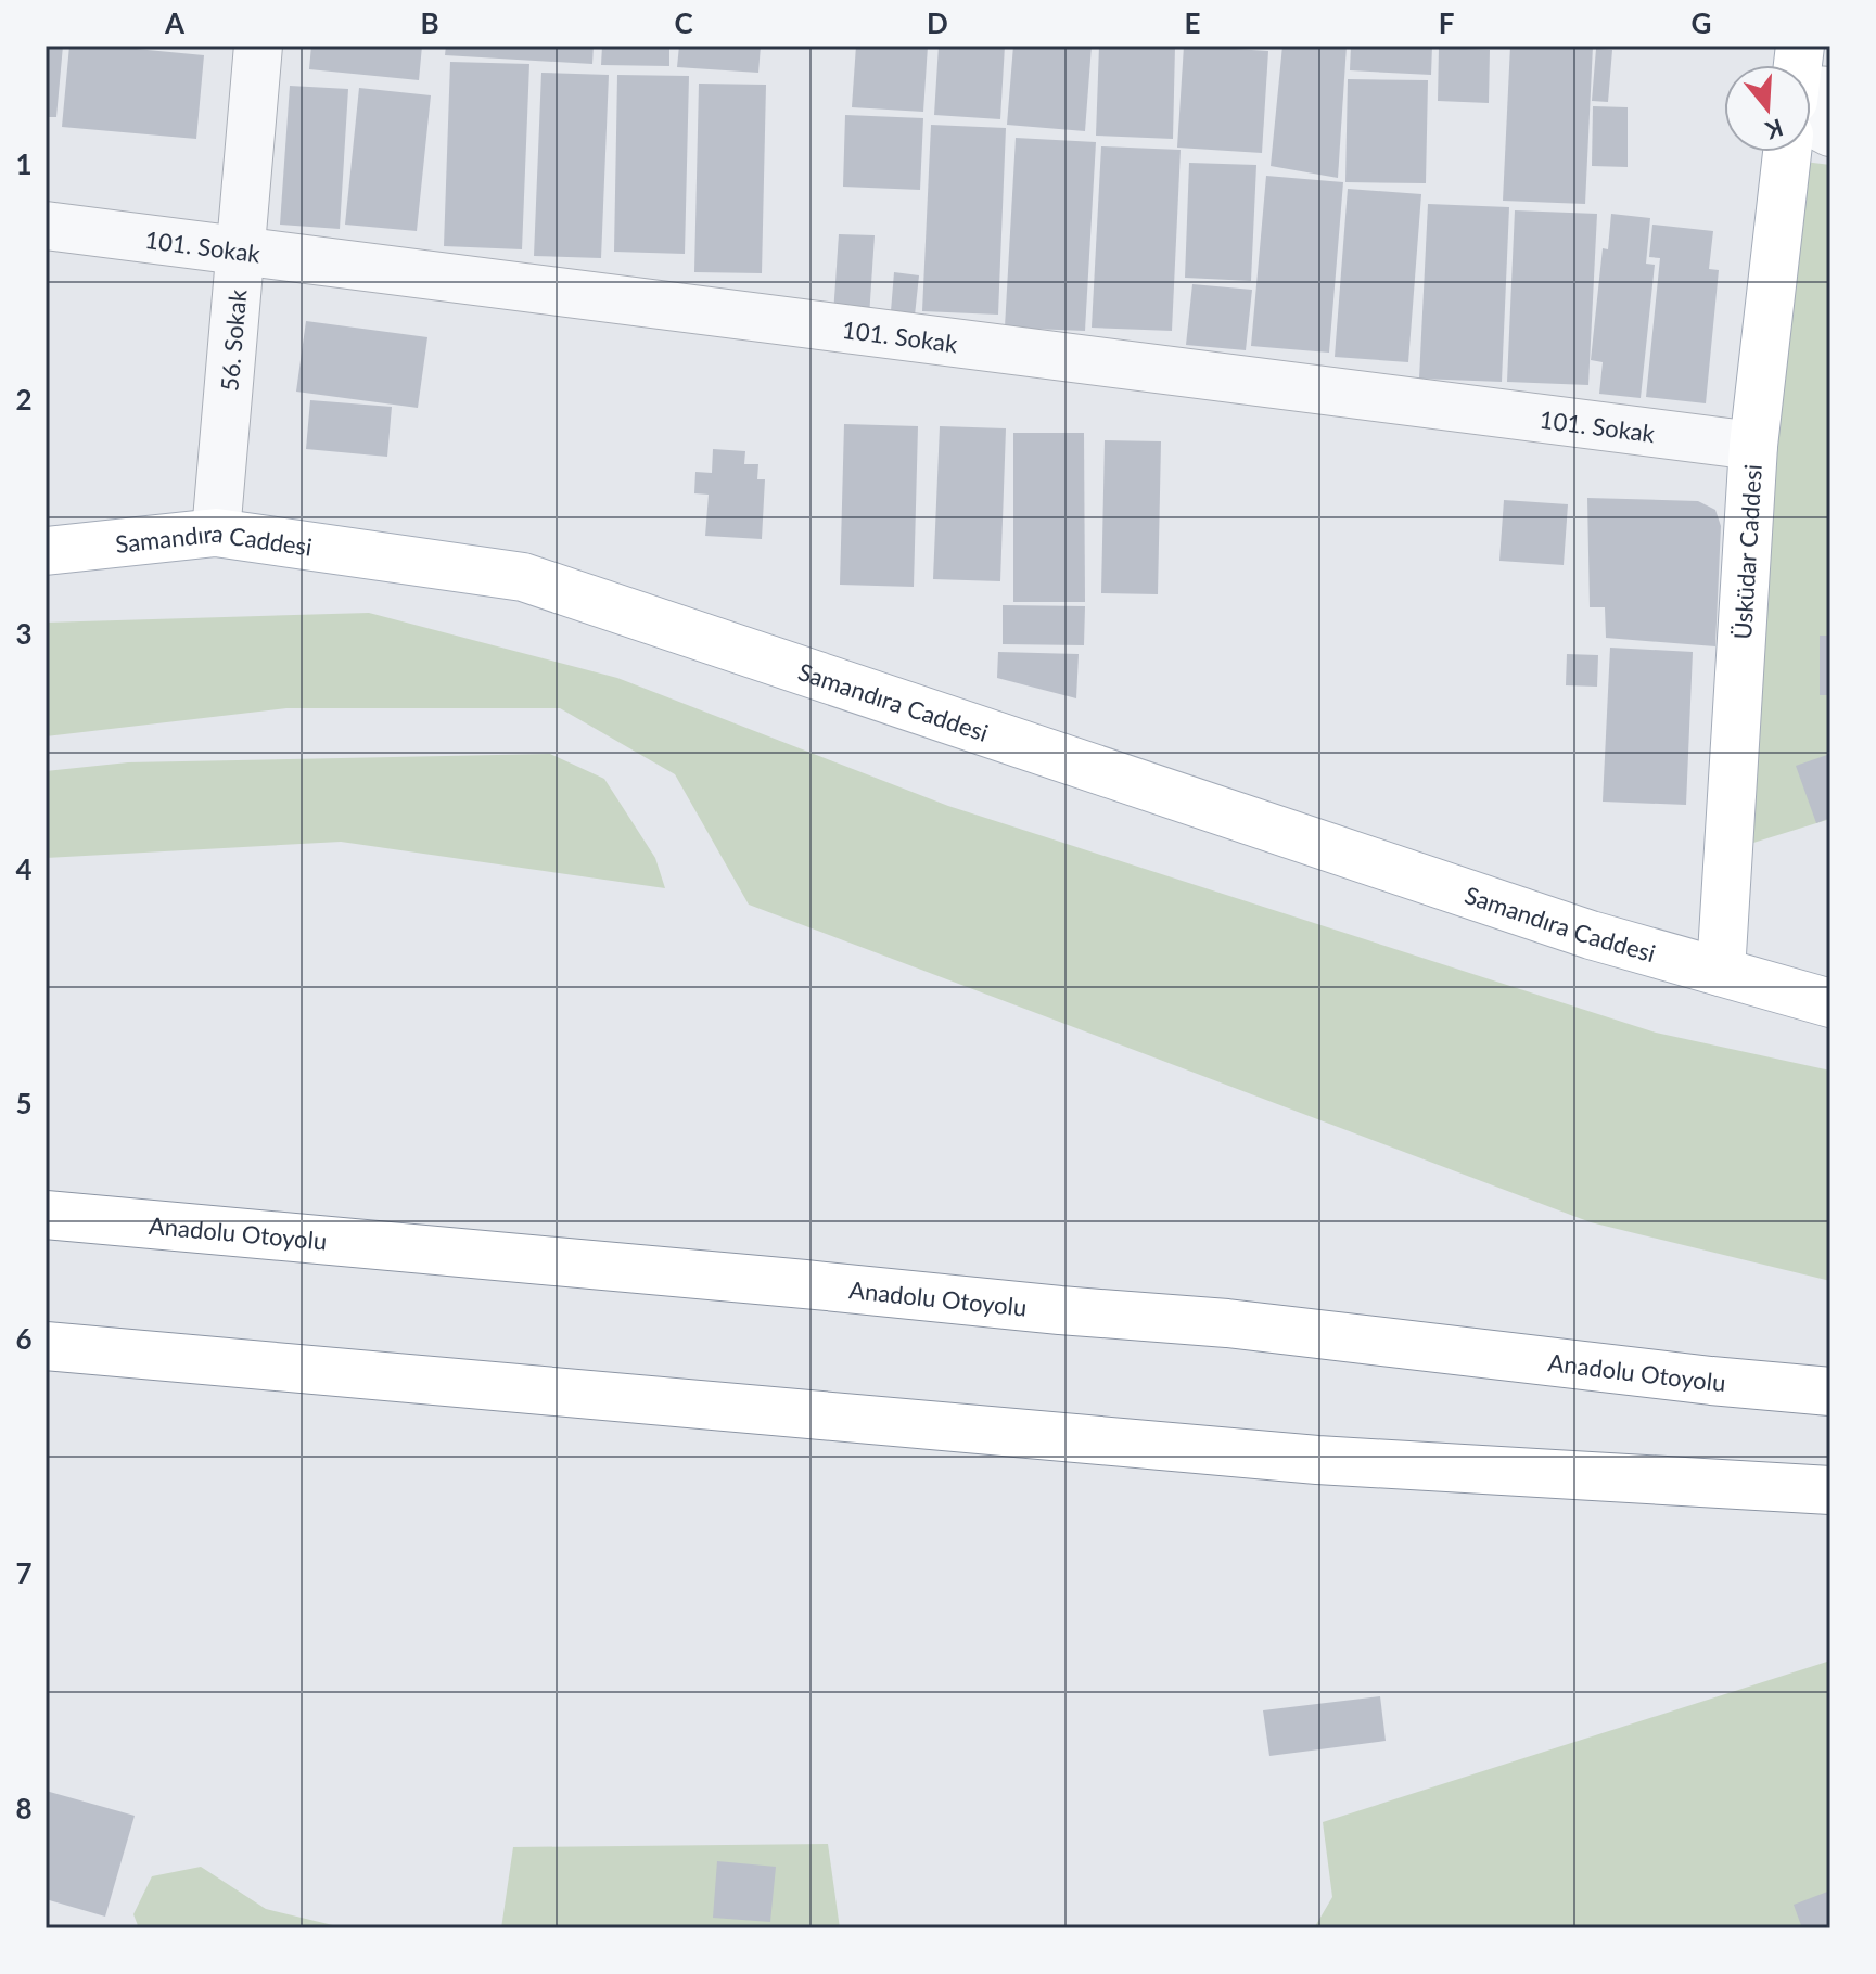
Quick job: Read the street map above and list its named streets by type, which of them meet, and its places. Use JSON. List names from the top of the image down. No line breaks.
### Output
{"streets":{"main road":["Samandıra Caddesi","Üsküdar Caddesi","Anadolu Otoyolu"],"street":["101. Sokak","56. Sokak"]},"crossings":[["101. Sokak","56. Sokak"],["101. Sokak","Üsküdar Caddesi"],["56. Sokak","Samandıra Caddesi"],["Samandıra Caddesi","Üsküdar Caddesi"]],"north":"bottom","grid":{"columns":["A","B","C","D","E","F","G"],"rows":["1","2","3","4","5","6","7","8"]}}
